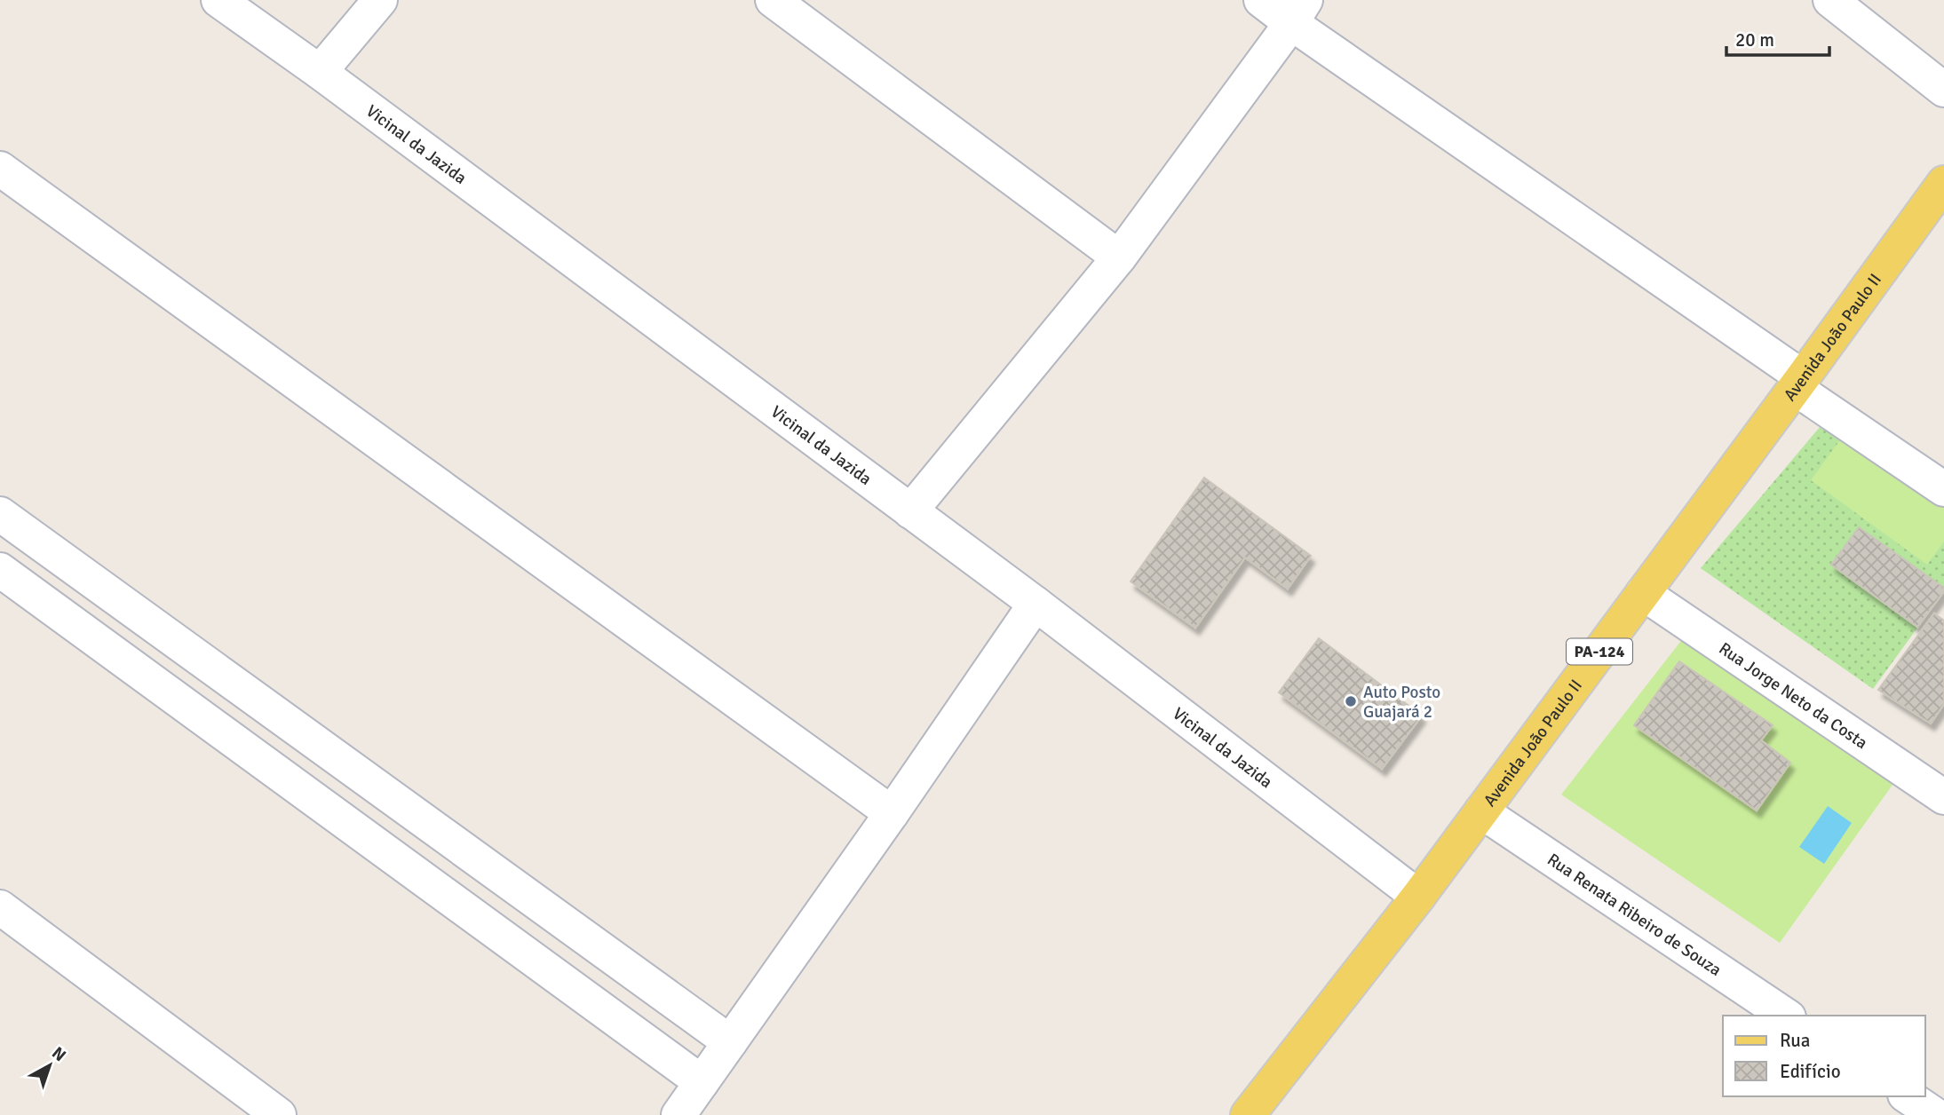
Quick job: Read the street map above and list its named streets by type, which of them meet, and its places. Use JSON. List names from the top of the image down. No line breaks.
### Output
{"streets":{"main road":["Avenida João Paulo II","PA-124"],"street":["Vicinal da Jazida","Rua Jorge Neto da Costa","Rua Renata Ribeiro de Souza"]},"crossings":[["Vicinal da Jazida","Avenida João Paulo II"],["Avenida João Paulo II","Rua Jorge Neto da Costa"],["Avenida João Paulo II","Rua Renata Ribeiro de Souza"]],"places":["Auto Posto Guajará 2"],"legend":["Rua","Edifício"],"scale_bar":"20 m","north":"top right"}
